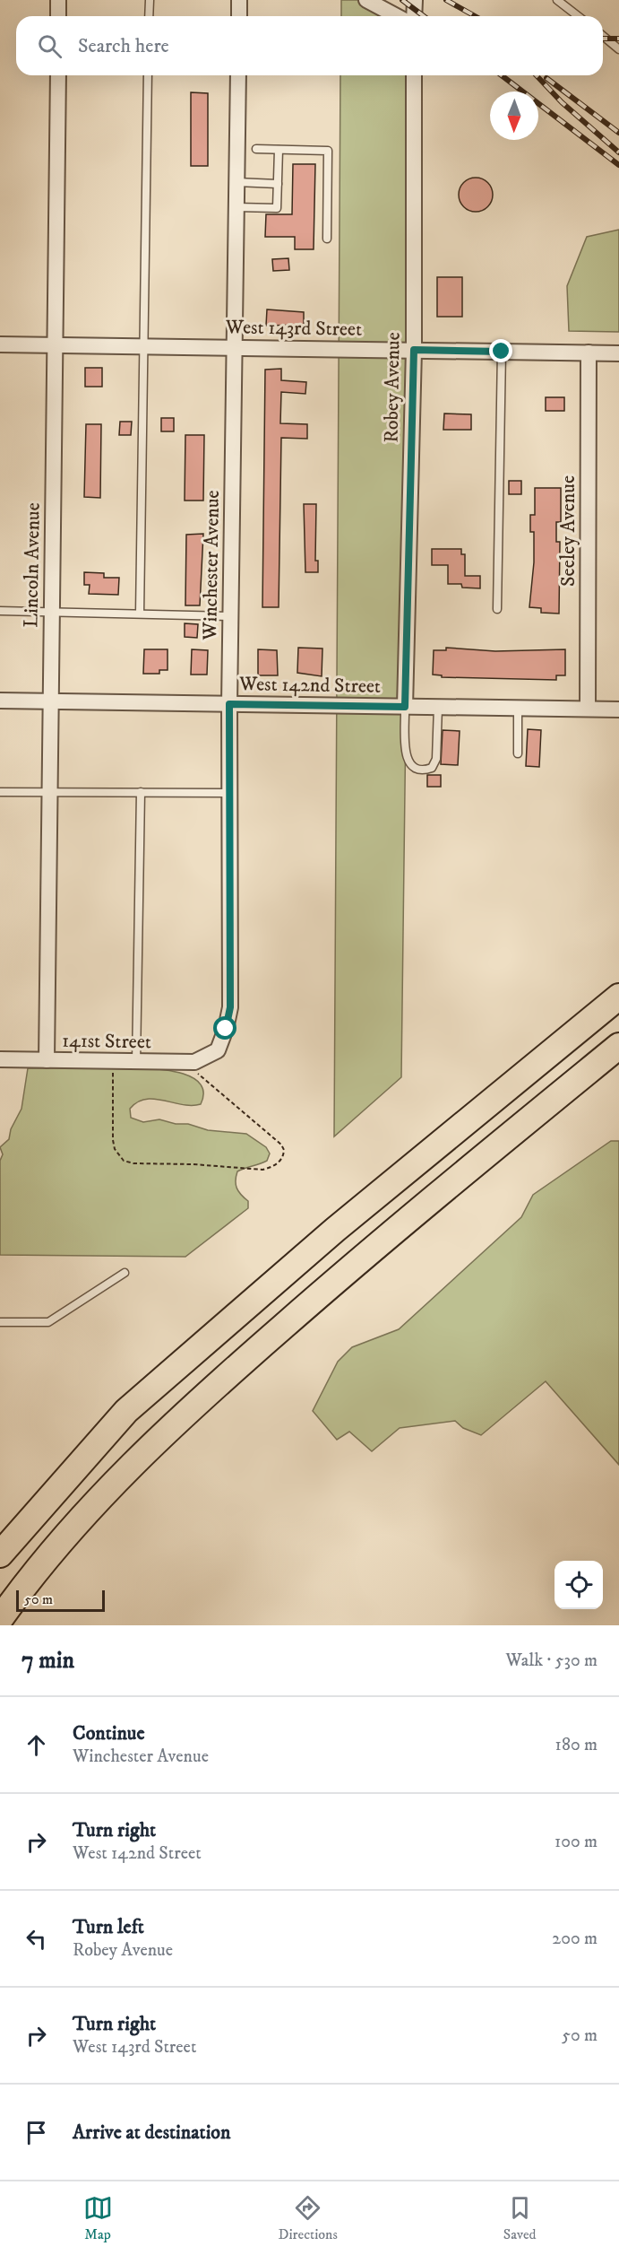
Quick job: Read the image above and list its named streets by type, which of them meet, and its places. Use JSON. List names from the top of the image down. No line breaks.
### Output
{"streets":{"street":["West 143rd Street","Robey Avenue","Seeley Avenue","Lincoln Avenue","Winchester Avenue","West 142nd Street","141st Street"]},"crossings":[["West 143rd Street","Robey Avenue"],["West 143rd Street","Seeley Avenue"],["West 143rd Street","Lincoln Avenue"],["West 143rd Street","Winchester Avenue"],["Robey Avenue","West 142nd Street"],["Seeley Avenue","West 142nd Street"],["Lincoln Avenue","West 142nd Street"],["Lincoln Avenue","141st Street"],["Winchester Avenue","West 142nd Street"],["Winchester Avenue","141st Street"]],"scale_bar":"50 m","north":"bottom","page":{"search":"Search here","scale":"50 m","heading":["7 min","Walk · 530 m"],"list":[["Continue","Winchester Avenue","180 m"],["Turn right","West 142nd Street","100 m"],["Turn left","Robey Avenue","200 m"],["Turn right","West 143rd Street","50 m"],"Arrive at destination"],"nav":["Map","Directions","Saved"]}}
